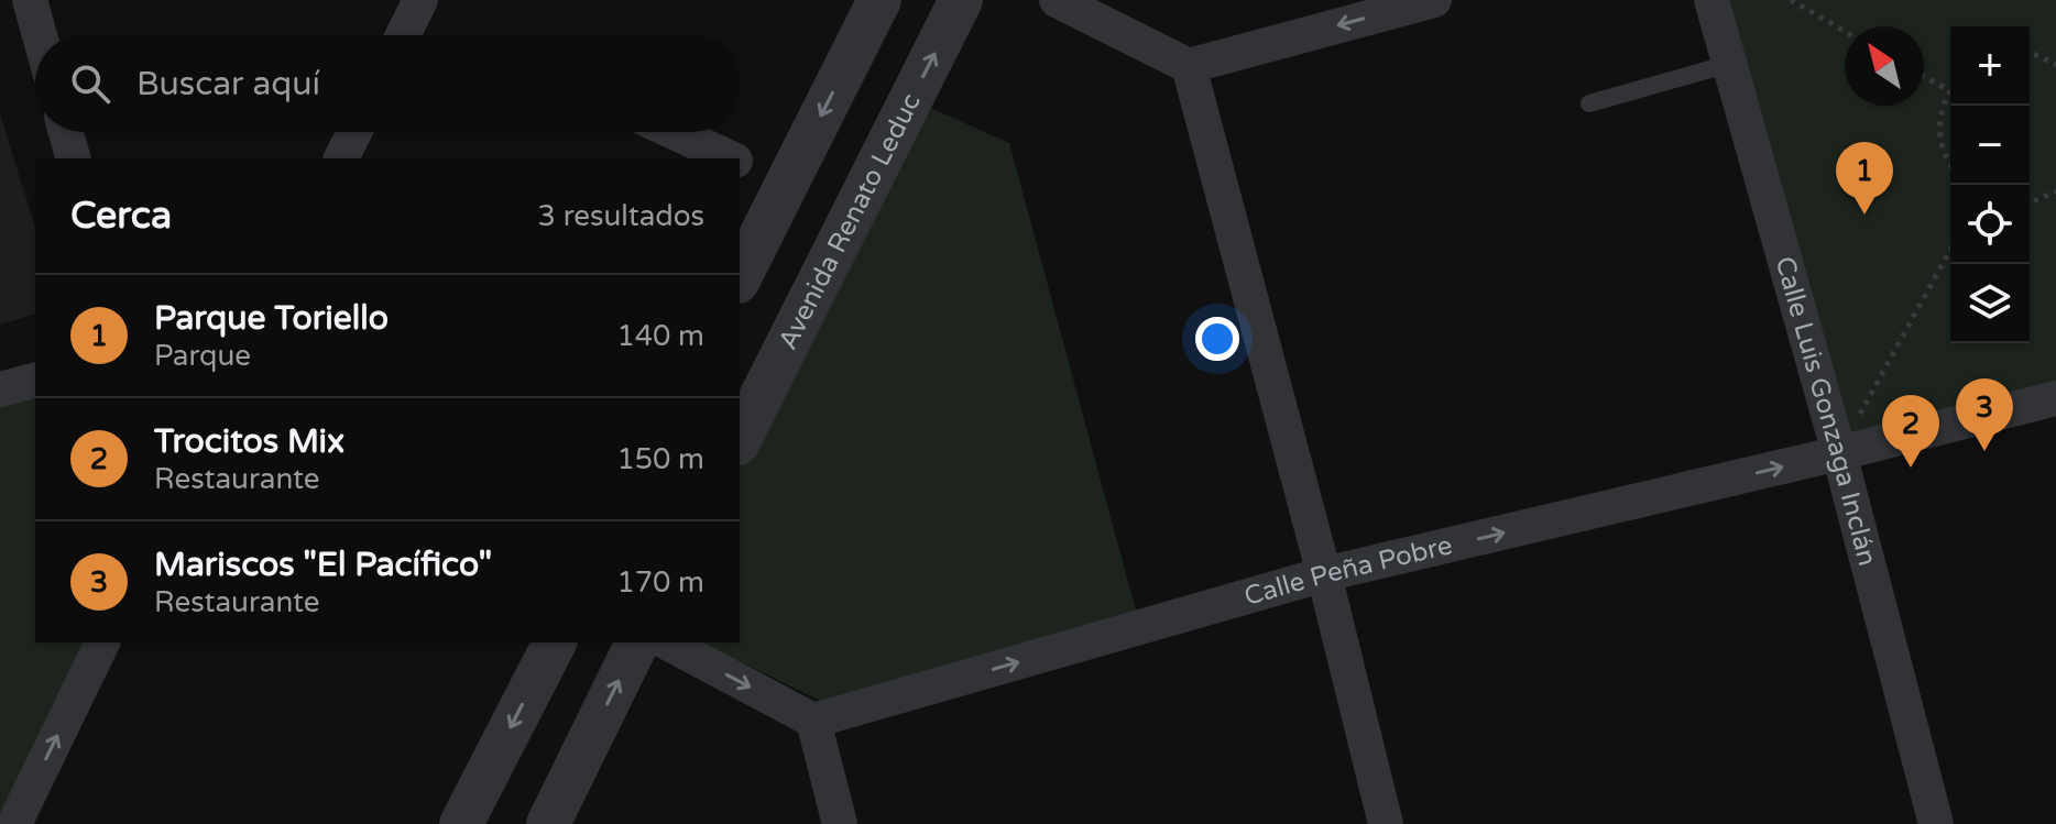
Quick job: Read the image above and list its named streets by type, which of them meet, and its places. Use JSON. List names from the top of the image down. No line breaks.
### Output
{"streets":{"street":["Avenida Renato Leduc","Calle Luis Gonzaga Inclán","Calle Peña Pobre"]},"crossings":[["Calle Luis Gonzaga Inclán","Calle Peña Pobre"]],"one_way":["Calle Peña Pobre"],"north":"top left","page":{"map_buttons":["+","−"],"search":"Buscar aquí","pins":["1","3","2"],"heading":["Cerca","3 resultados"],"list":[{"mark":"1","name":"Parque Toriello","note":"Parque","value":"140 m"},{"mark":"2","name":"Trocitos Mix","note":"Restaurante","value":"150 m"},{"mark":"3","name":"Mariscos \"El Pacífico\"","note":"Restaurante","value":"170 m"}]}}
